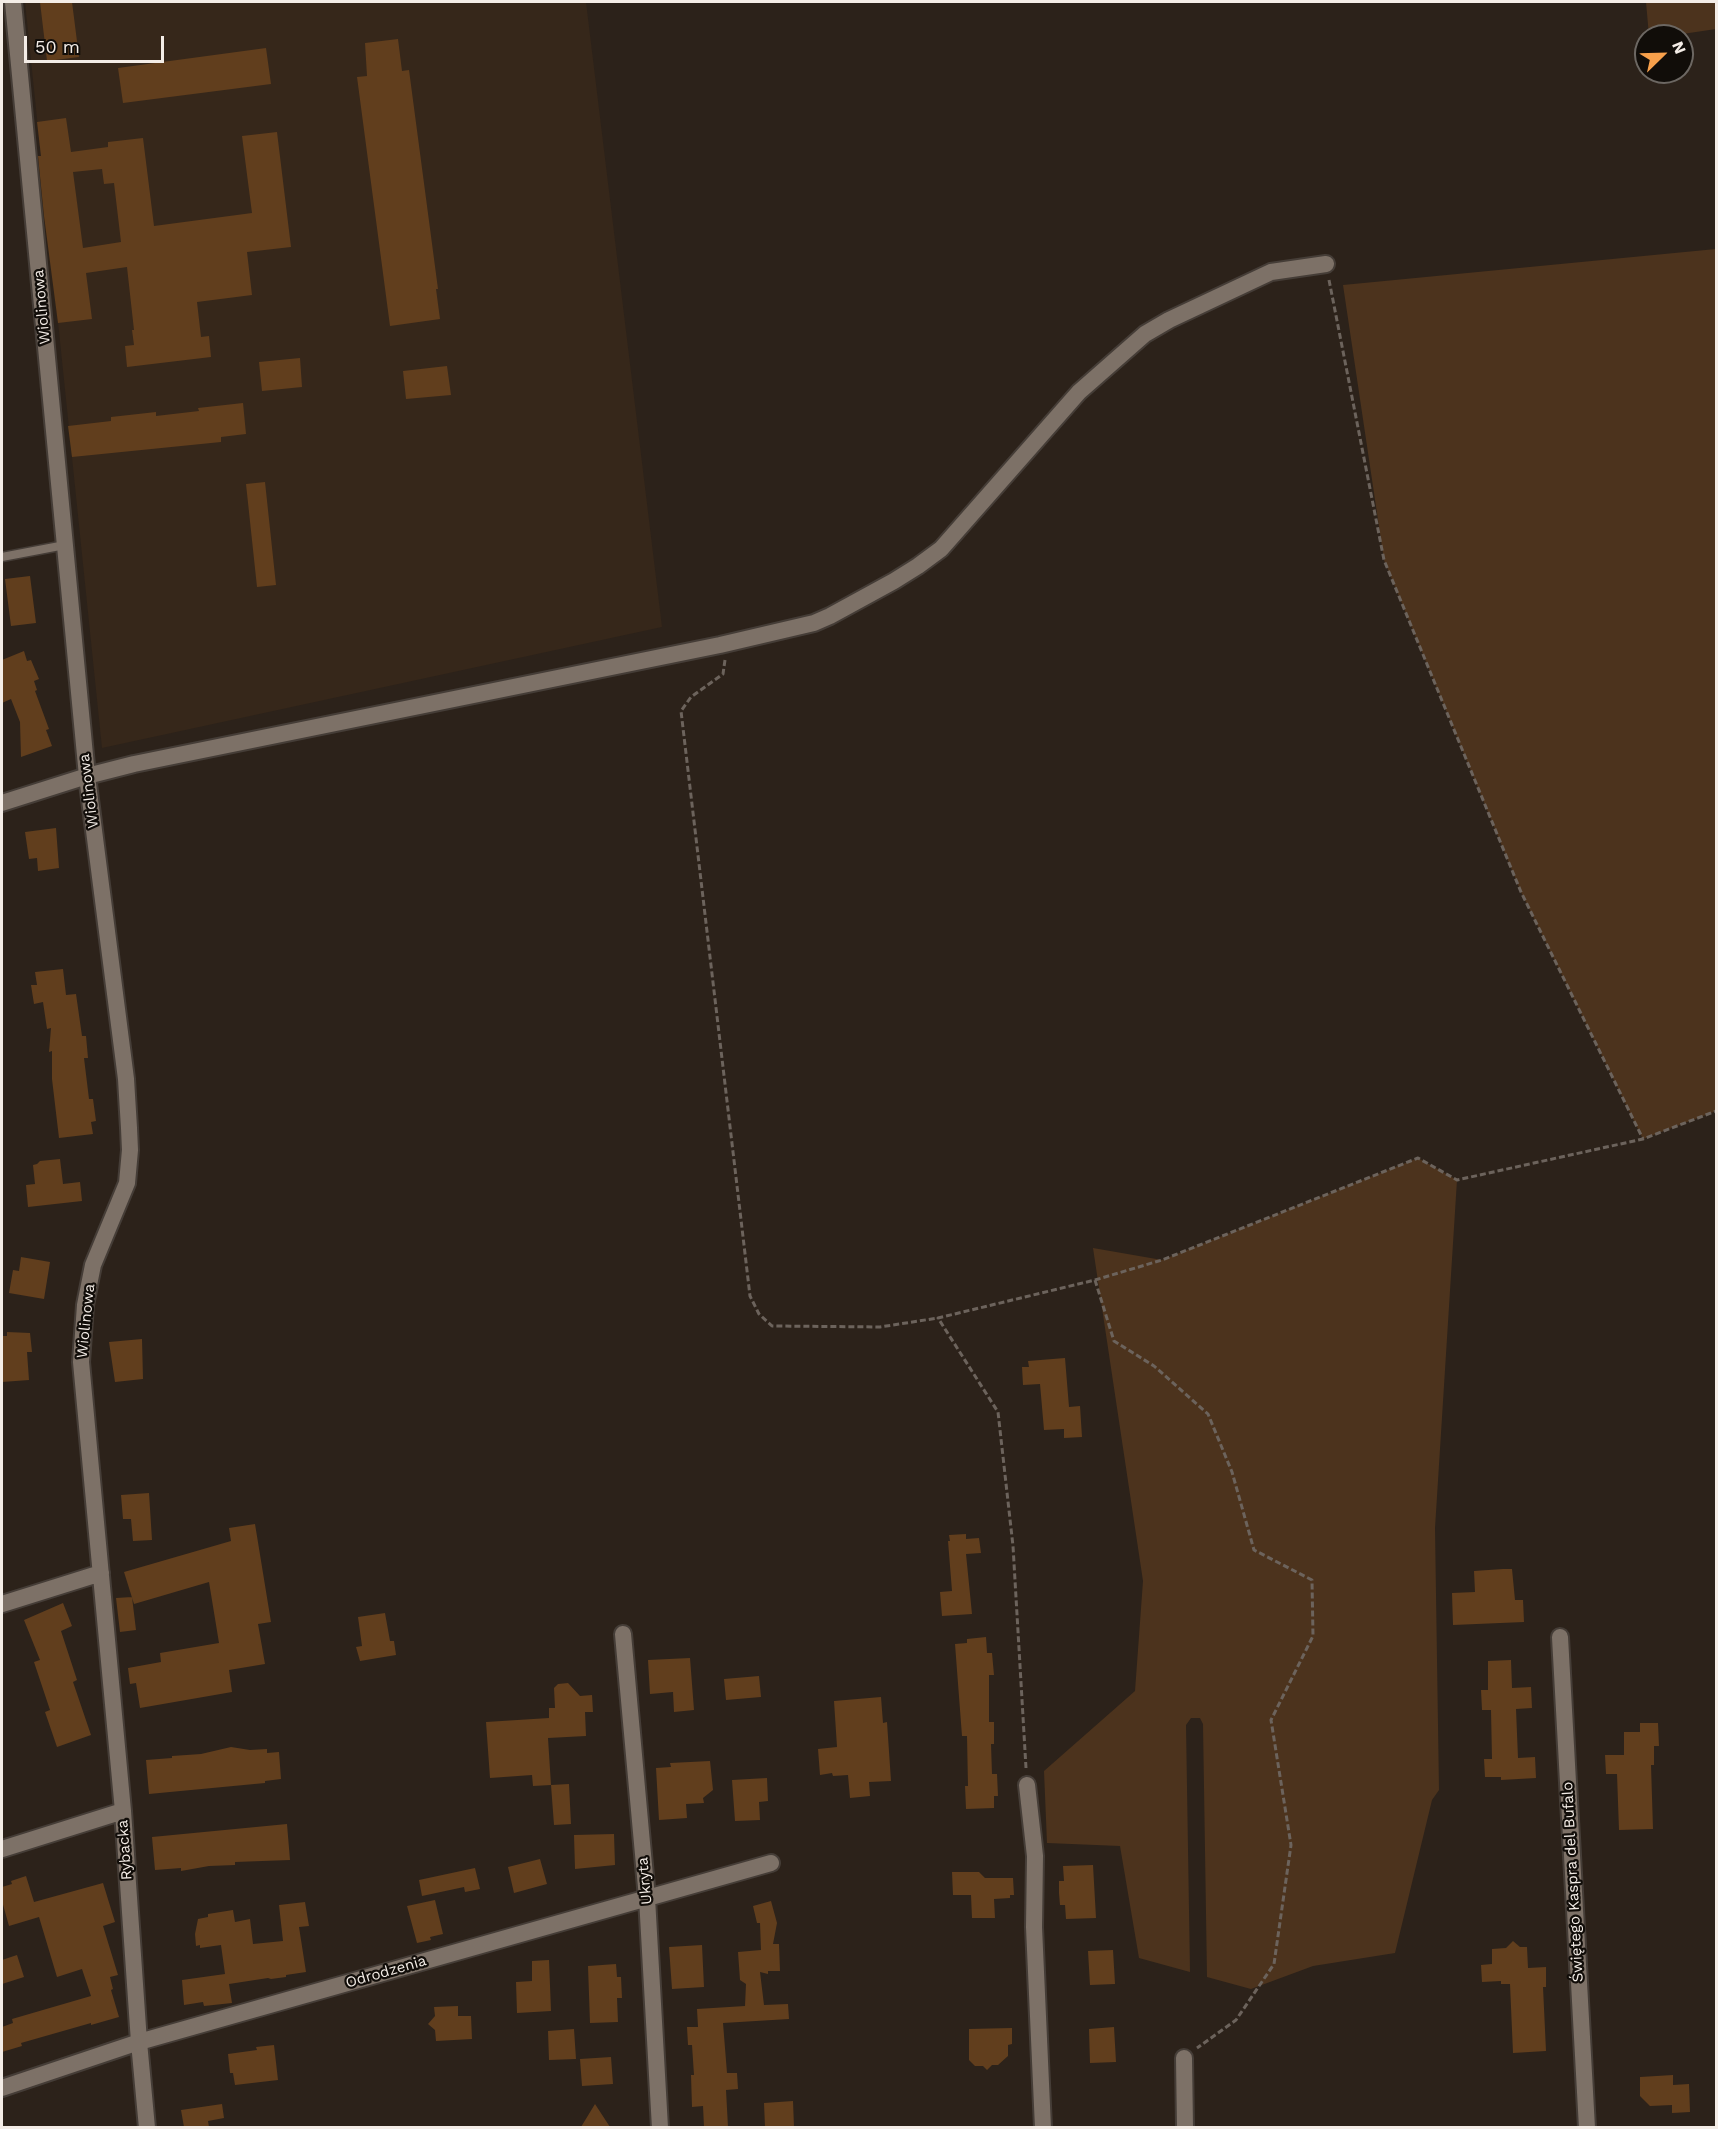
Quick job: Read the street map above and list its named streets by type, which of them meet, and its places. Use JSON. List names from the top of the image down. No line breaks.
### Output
{"streets":{"street":["Wiolinowa","Rybacka","Ukryta","Świętego Kaspra del Bufalo","Odrodzenia"]},"crossings":[["Wiolinowa","Rybacka"],["Rybacka","Odrodzenia"],["Ukryta","Odrodzenia"]],"scale_bar":"50 m","north":"top right"}
